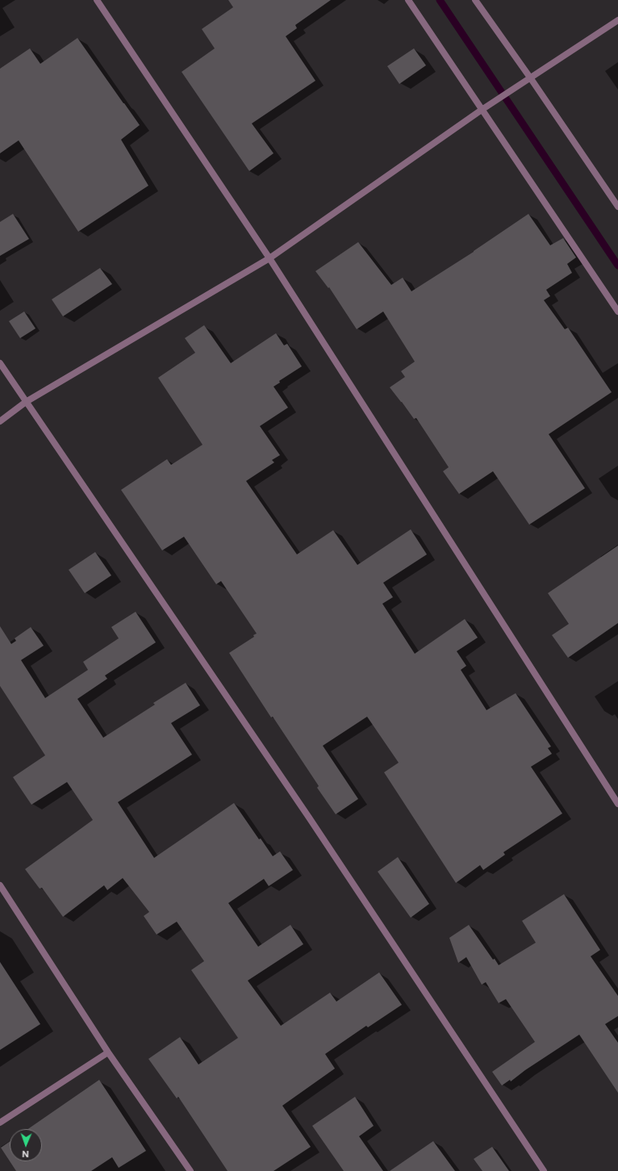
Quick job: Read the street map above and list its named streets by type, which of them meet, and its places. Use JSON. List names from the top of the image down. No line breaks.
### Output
{"north":"bottom"}
